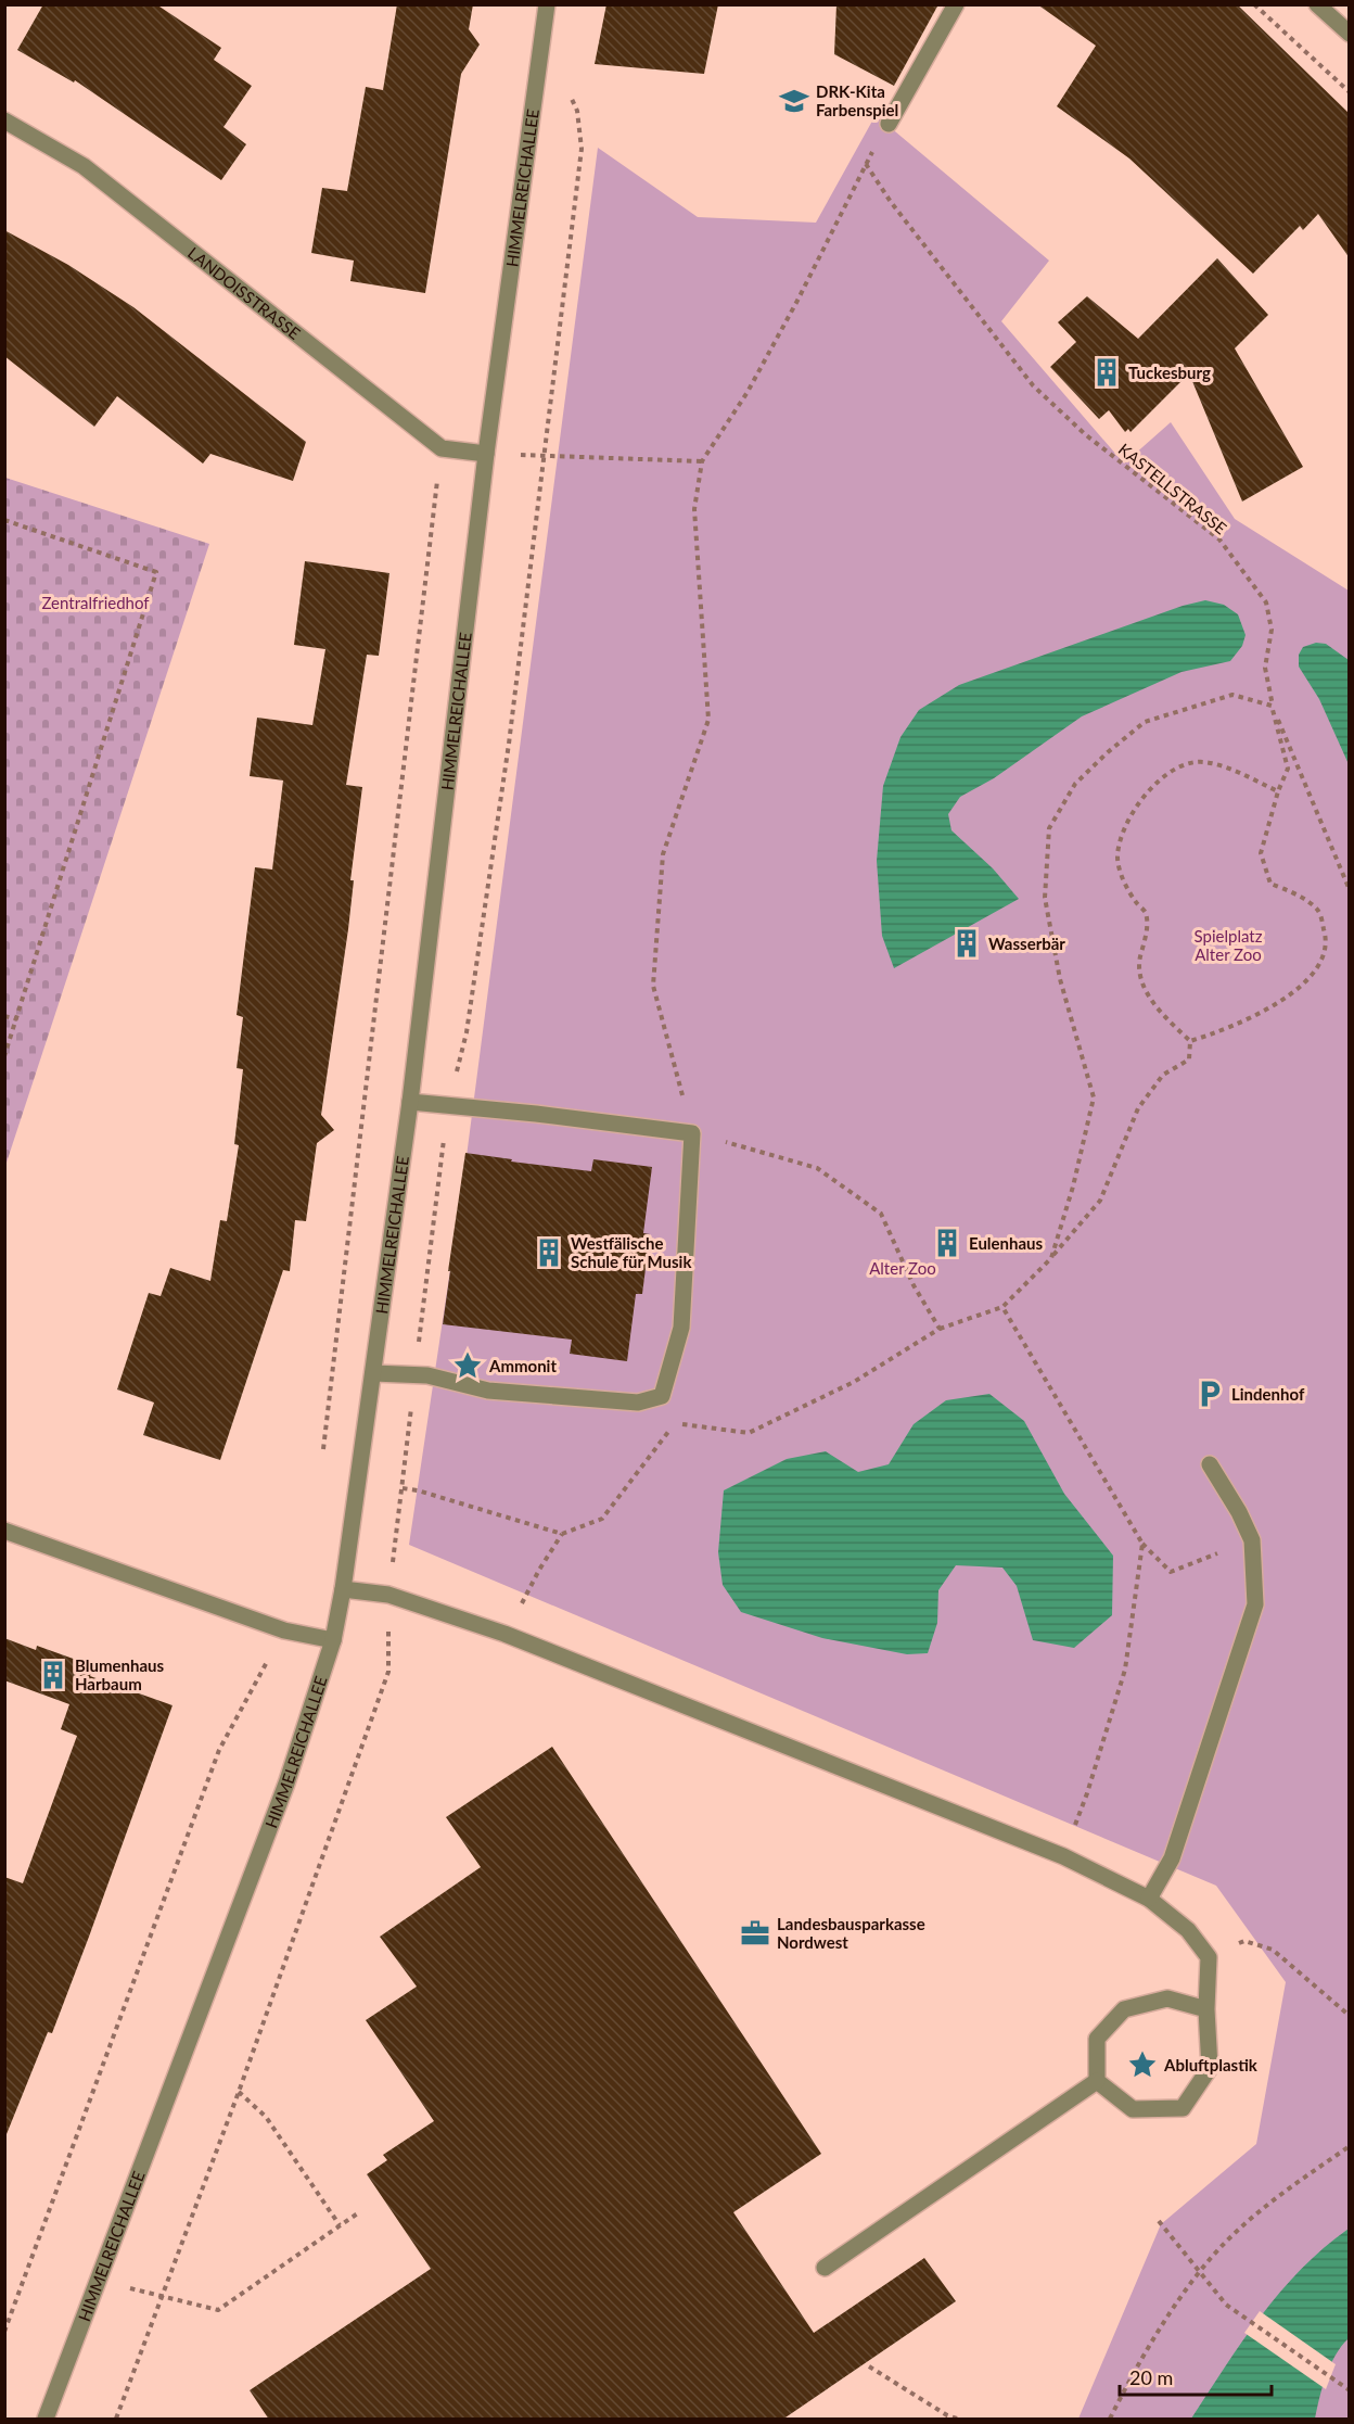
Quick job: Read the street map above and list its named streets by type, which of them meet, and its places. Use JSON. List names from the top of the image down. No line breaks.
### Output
{"streets":{"street":["HIMMELREICHALLEE","LANDOISSTRASSE"],"path":["KASTELLSTRASSE"]},"parks":["Zentralfriedhof","Spielplatz Alter Zoo","Alter Zoo"],"places":{"school or university":["DRK-Kita Farbenspiel"],"building":["Tuckesburg","Wasserbär","Eulenhaus","Westfälische Schule für Musik","Blumenhaus Harbaum"],"place":["Ammonit","Abluftplastik"],"parking":["Lindenhof"],"office":["Landesbausparkasse Nordwest"]},"scale_bar":"20 m"}
